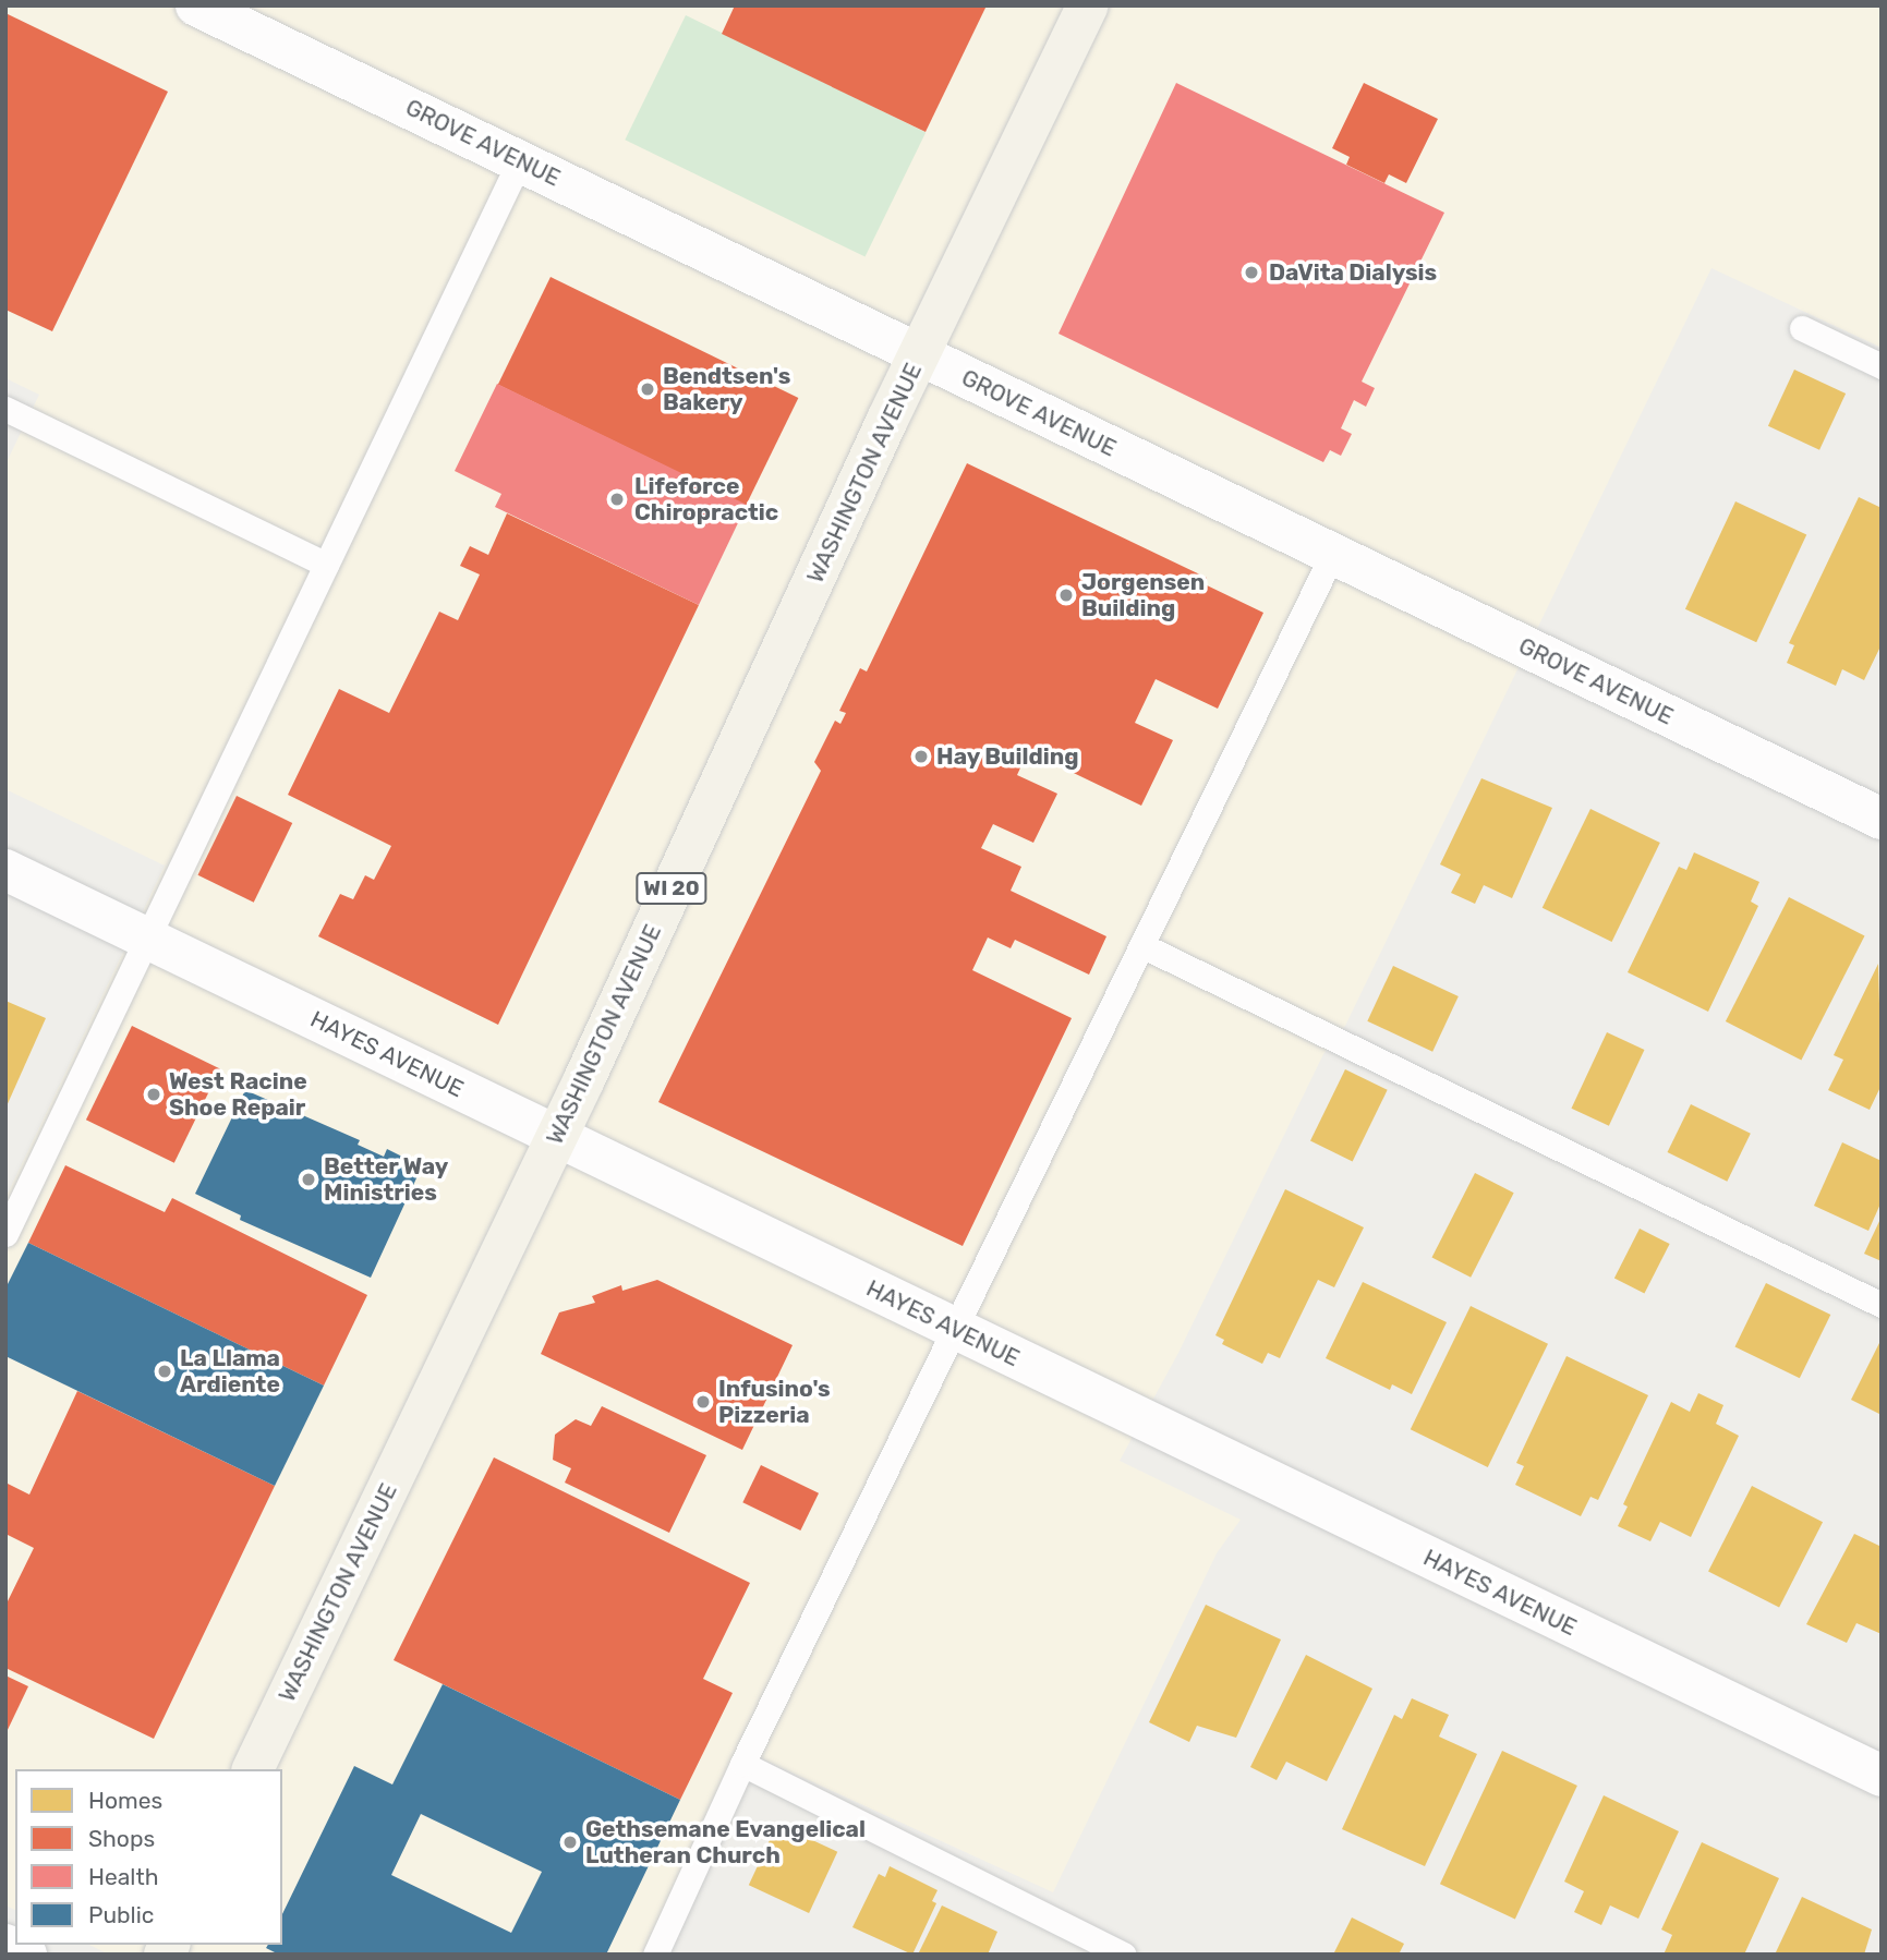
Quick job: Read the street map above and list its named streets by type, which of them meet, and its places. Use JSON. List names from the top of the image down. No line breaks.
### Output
{"streets":{"main road":["WASHINGTON AVENUE","WI 20"],"street":["GROVE AVENUE","HAYES AVENUE"]},"crossings":[["GROVE AVENUE","WASHINGTON AVENUE"],["WASHINGTON AVENUE","HAYES AVENUE"]],"places":["DaVita Dialysis","Bendtsen's Bakery","Lifeforce Chiropractic","Jorgensen Building","Hay Building","West Racine Shoe Repair","Better Way Ministries","La Llama Ardiente","Infusino's Pizzeria","Gethsemane Evangelical Lutheran Church"],"legend":["Homes","Shops","Health","Public"]}
